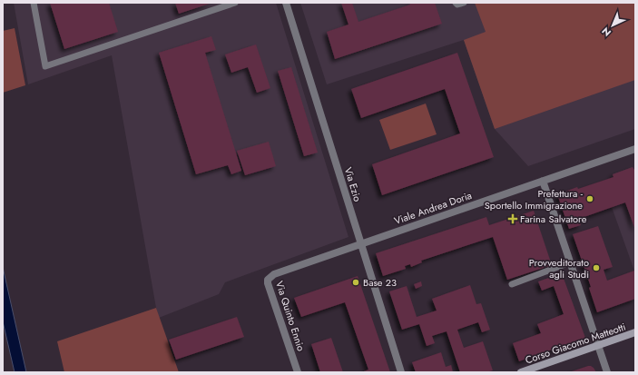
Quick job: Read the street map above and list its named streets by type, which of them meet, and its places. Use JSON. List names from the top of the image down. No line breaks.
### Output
{"streets":{"main road":["Corso Giacomo Matteotti"],"street":["Via Ezio","Viale Andrea Doria","Via Quinto Ennio"]},"crossings":[["Via Ezio","Viale Andrea Doria"],["Via Ezio","Via Quinto Ennio"],["Viale Andrea Doria","Via Quinto Ennio"]],"places":{"other":["Prefettura - Sportello Immigrazione","Provveditorato agli Studi","Base 23"],"health":["Farina Salvatore"]},"north":"bottom left"}
